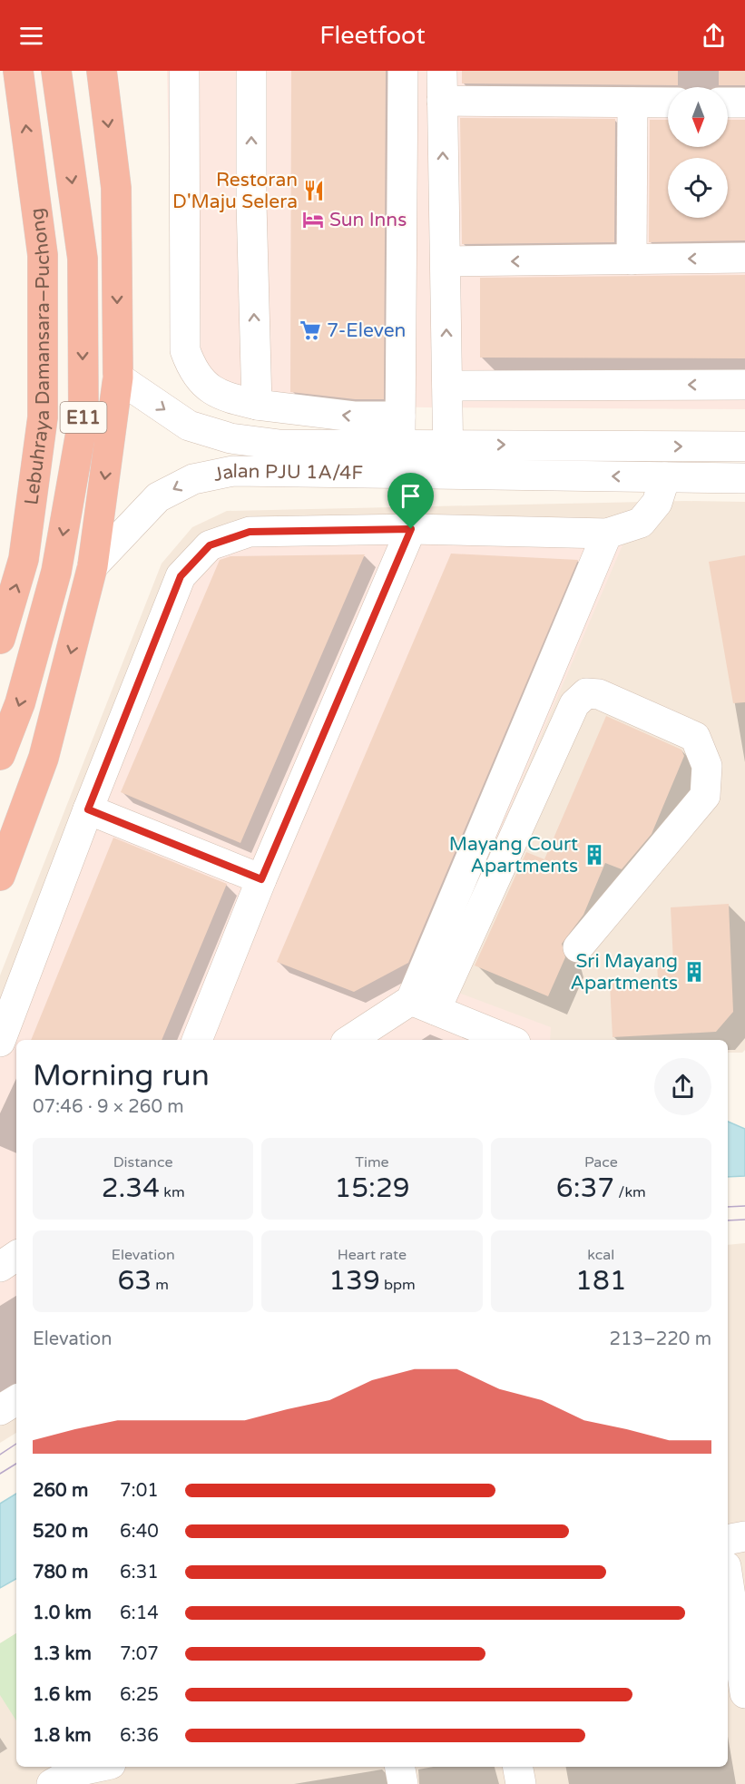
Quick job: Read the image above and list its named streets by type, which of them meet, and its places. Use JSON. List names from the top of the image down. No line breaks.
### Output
{"streets":{"highway":["Lebuhraya Damansara–Puchong","E11"],"street":["Jalan PJU 1A/4F"]},"places":{"restaurant":["Restoran D'Maju Selera"],"hotel":["Sun Inns"],"supermarket":["7-Eleven"],"building":["Mayang Court Apartments","Sri Mayang Apartments"]},"north":"bottom","page":{"header":"Fleetfoot","heading":["Morning run","07:46 · 9 × 260 m"],"stats":[["Distance","2.34 km"],["Time","15:29"],["Pace","6:37 /km"],["Elevation","63 m"],["Heart rate","139 bpm"],["kcal","181"]],"chart":["Elevation","213–220 m"],"list":[{"name":"260 m","note":"7:01"},{"name":"520 m","note":"6:40"},{"name":"780 m","note":"6:31"},{"name":"1.0 km","note":"6:14"},{"name":"1.3 km","note":"7:07"},{"name":"1.6 km","note":"6:25"},{"name":"1.8 km","note":"6:36"}]}}
